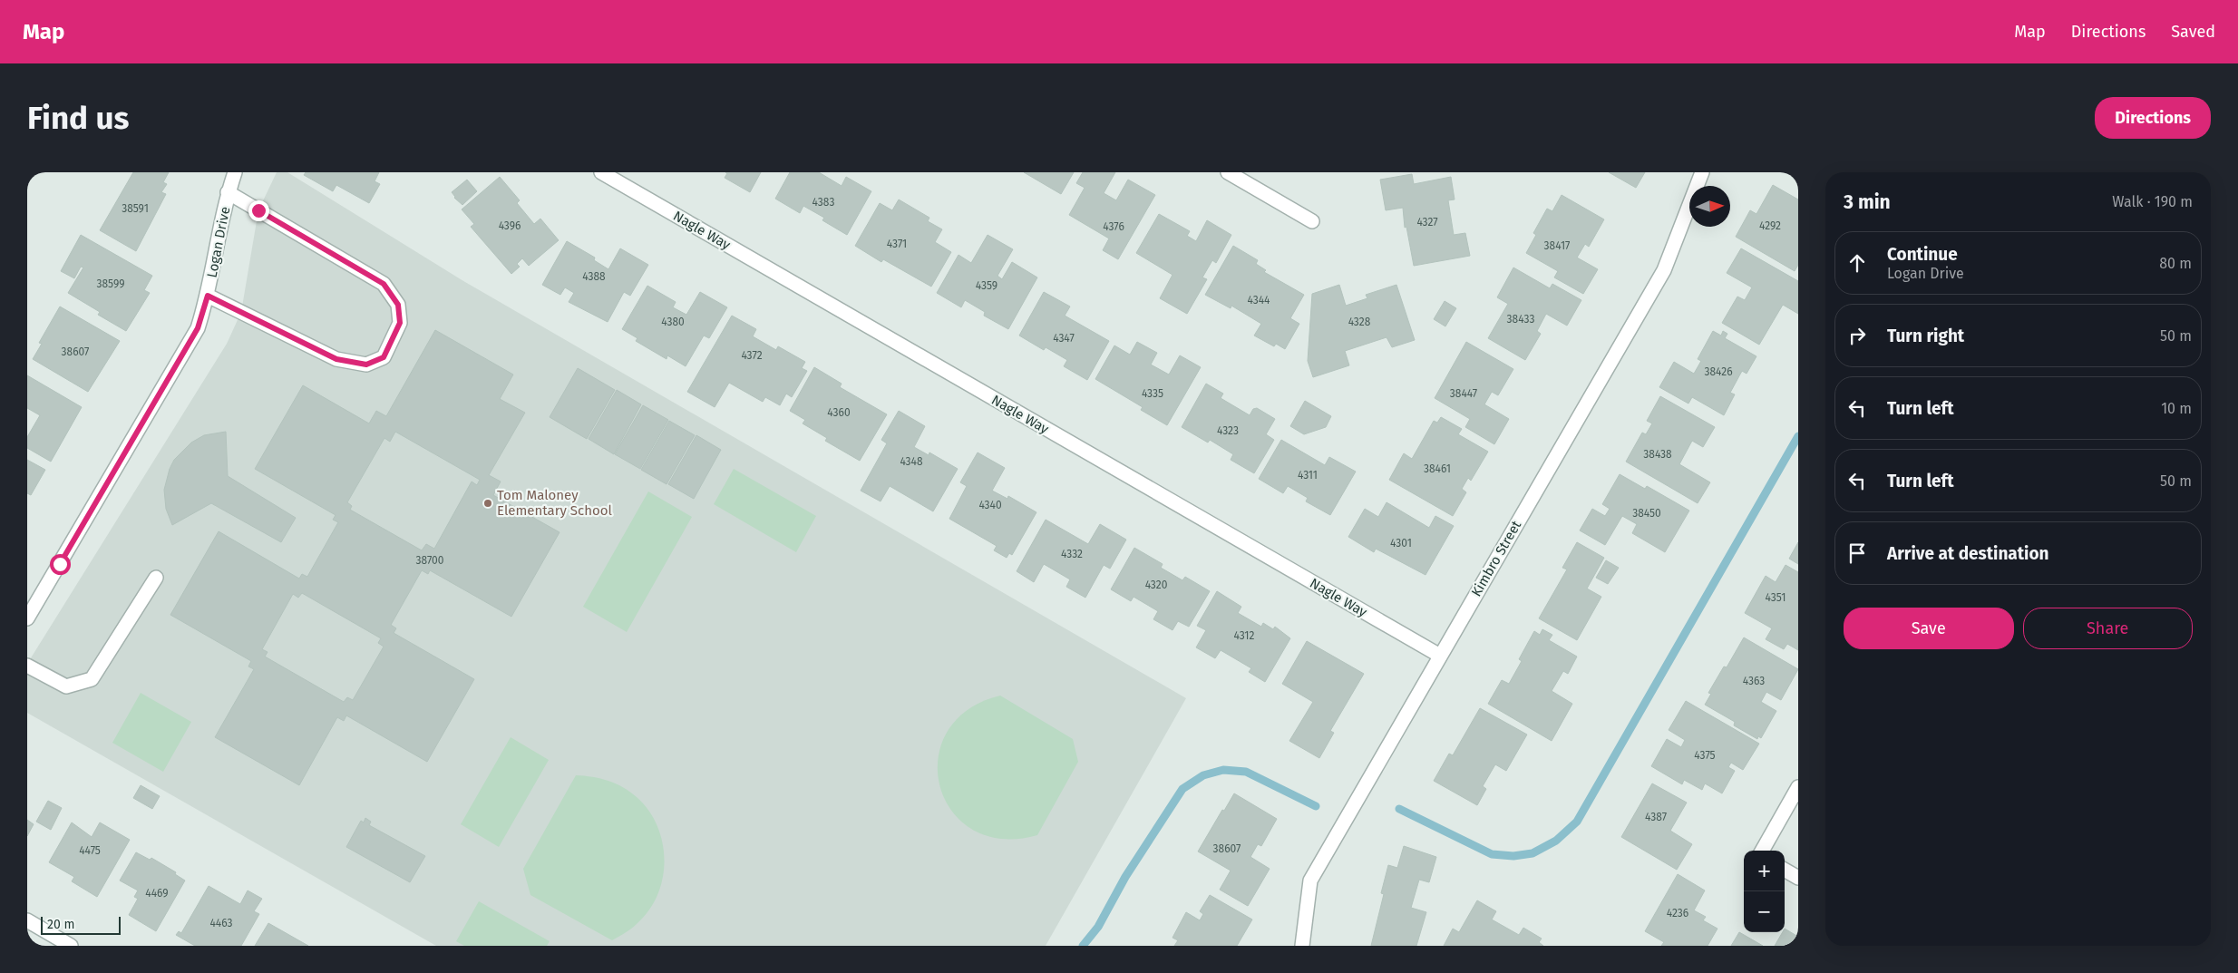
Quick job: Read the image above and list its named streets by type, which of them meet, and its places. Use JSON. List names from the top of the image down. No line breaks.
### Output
{"streets":{"street":["Nagle Way","Logan Drive","Kimbro Street"]},"crossings":[["Nagle Way","Kimbro Street"]],"places":["Tom Maloney Elementary School"],"house_numbers":["4383","38591","4327","4396","4292","4376","4371","38417","4388","38599","4359","4344","38433","4380","4328","4347","38607","4372","38426","4335","38447","4360","4323","38438","4348","38461","4311","4340","38450","4301","4332","38700","4320","4351","4312","4363","4375","4387","38607","4475","4469","4236","4463"],"scale_bar":"20 m","north":"right","page":{"header":"Map","nav":["Map","Directions","Saved"],"buttons":["Directions",["Save","Share"]],"title":"Find us","heading":["3 min","Walk · 190 m"],"list":[["Continue","Logan Drive","80 m"],["Turn right","50 m"],["Turn left","10 m"],["Turn left","50 m"],"Arrive at destination"],"map_buttons":["+","−"],"scale":"20 m"}}
